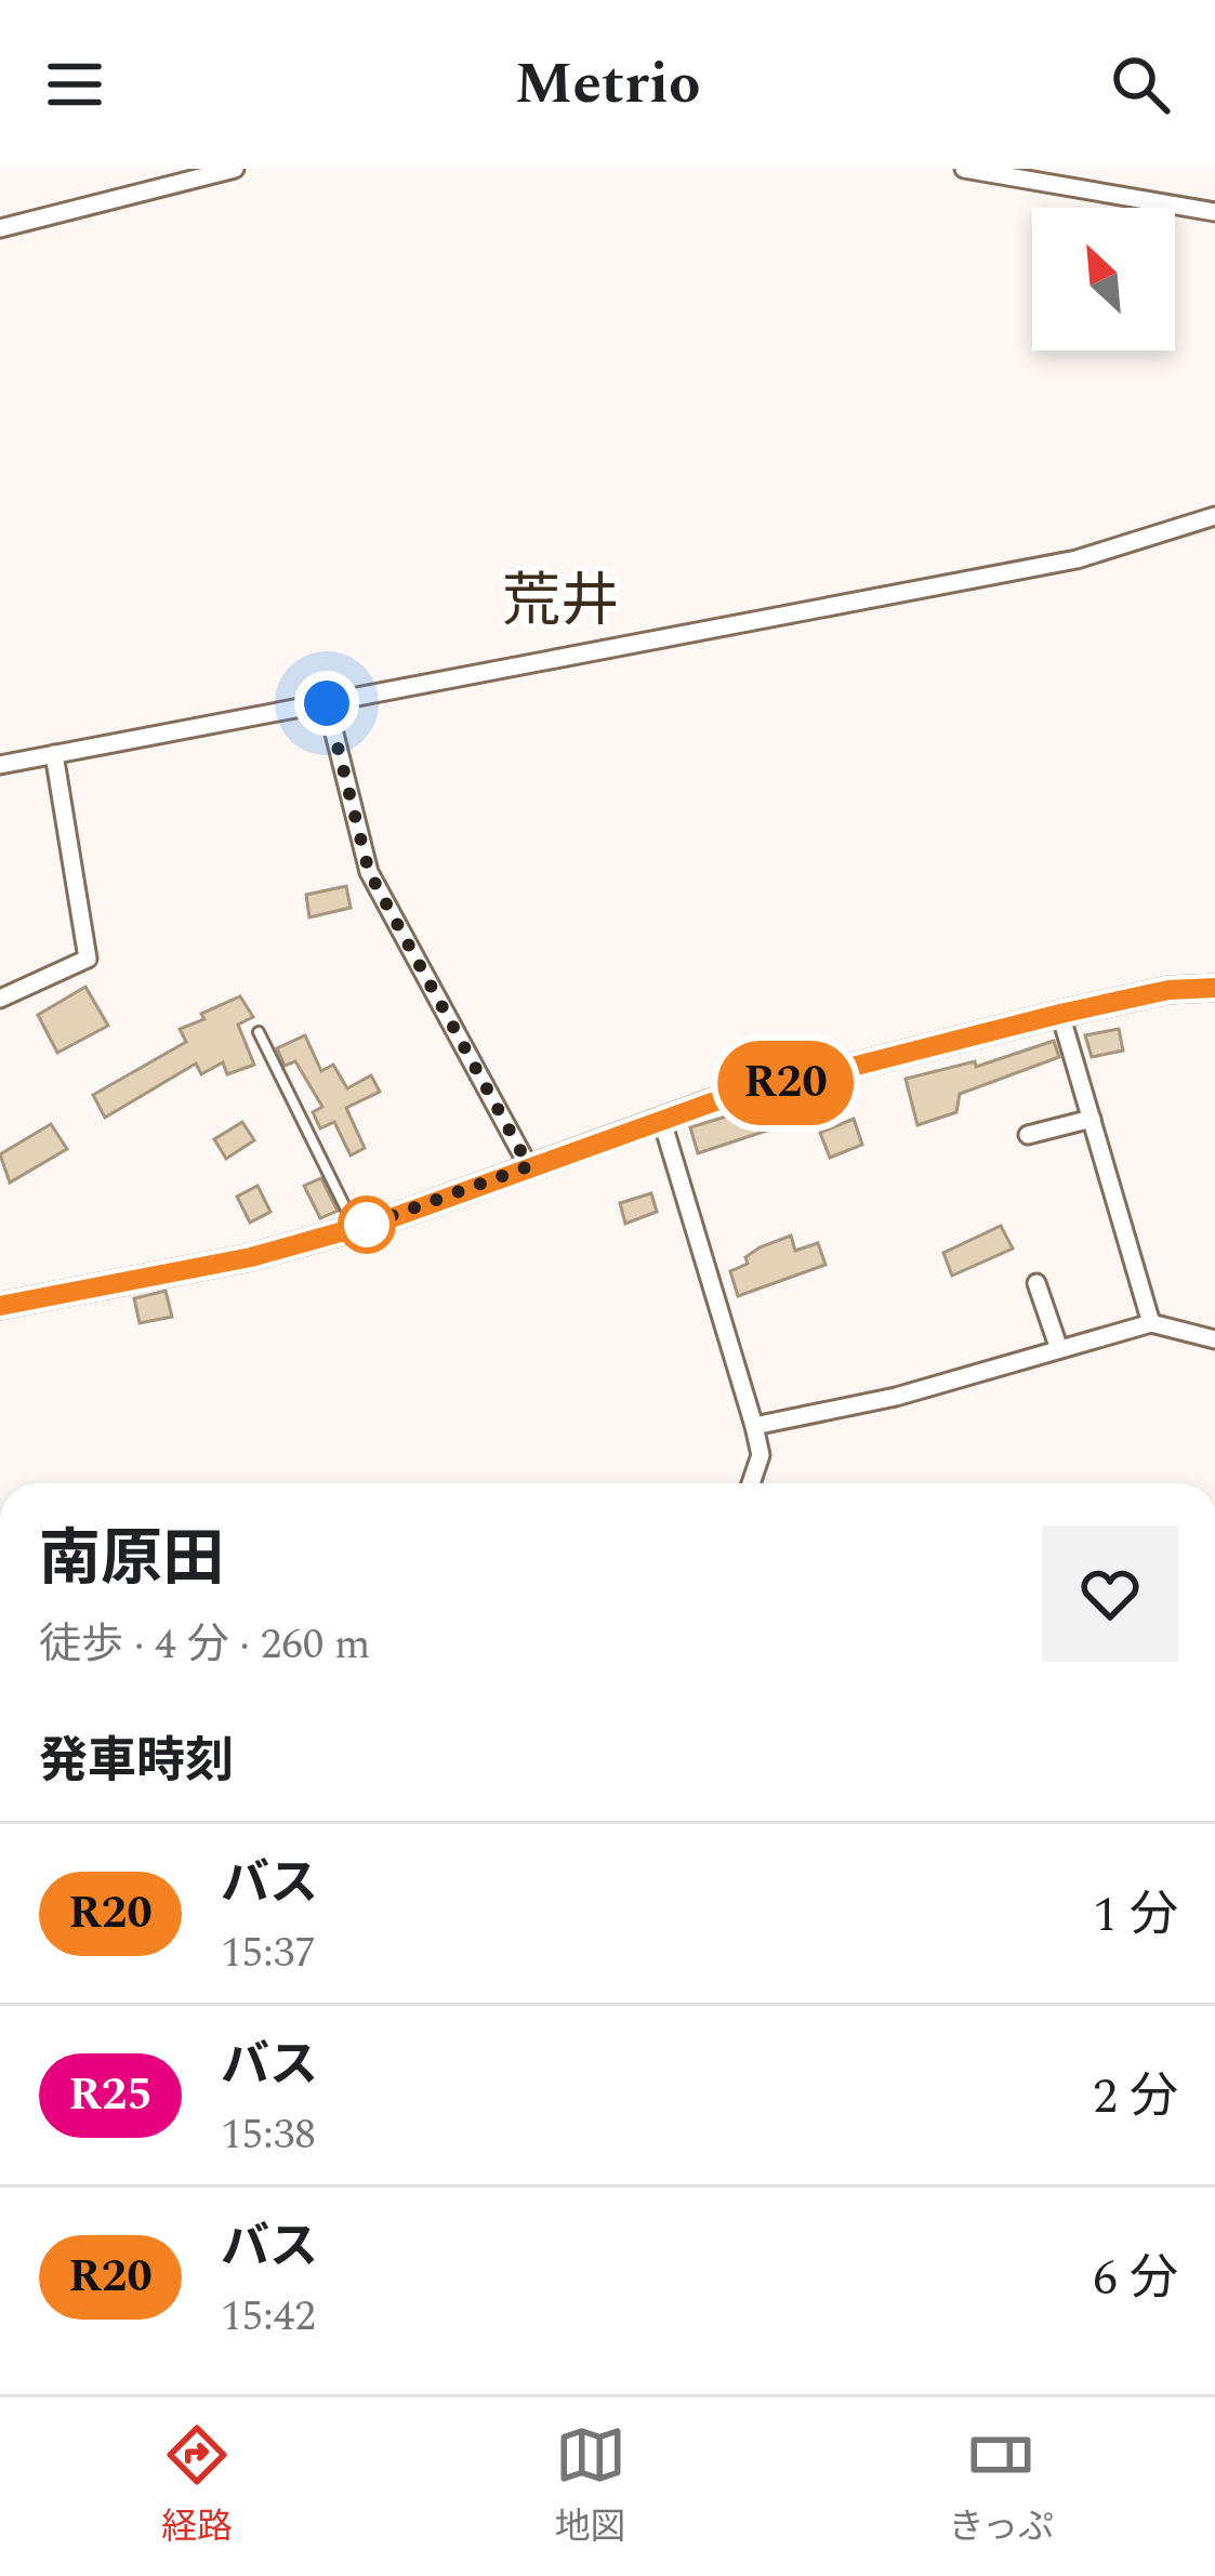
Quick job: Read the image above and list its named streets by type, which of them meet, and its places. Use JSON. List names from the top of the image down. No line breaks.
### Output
{"districts":["荒井"],"lines":["bus line R20"],"north":"top left","page":{"header":"Metrio","on_map":"R20","heading":[["南原田","徒歩 · 4 分 · 260 m"],"発車時刻"],"list":[{"mark":"R20","name":"バス","note":"15:37","value":"1 分"},{"mark":"R25","name":"バス","note":"15:38","value":"2 分"},{"mark":"R20","name":"バス","note":"15:42","value":"6 分"}],"tabs":["経路","地図","きっぷ"]}}
